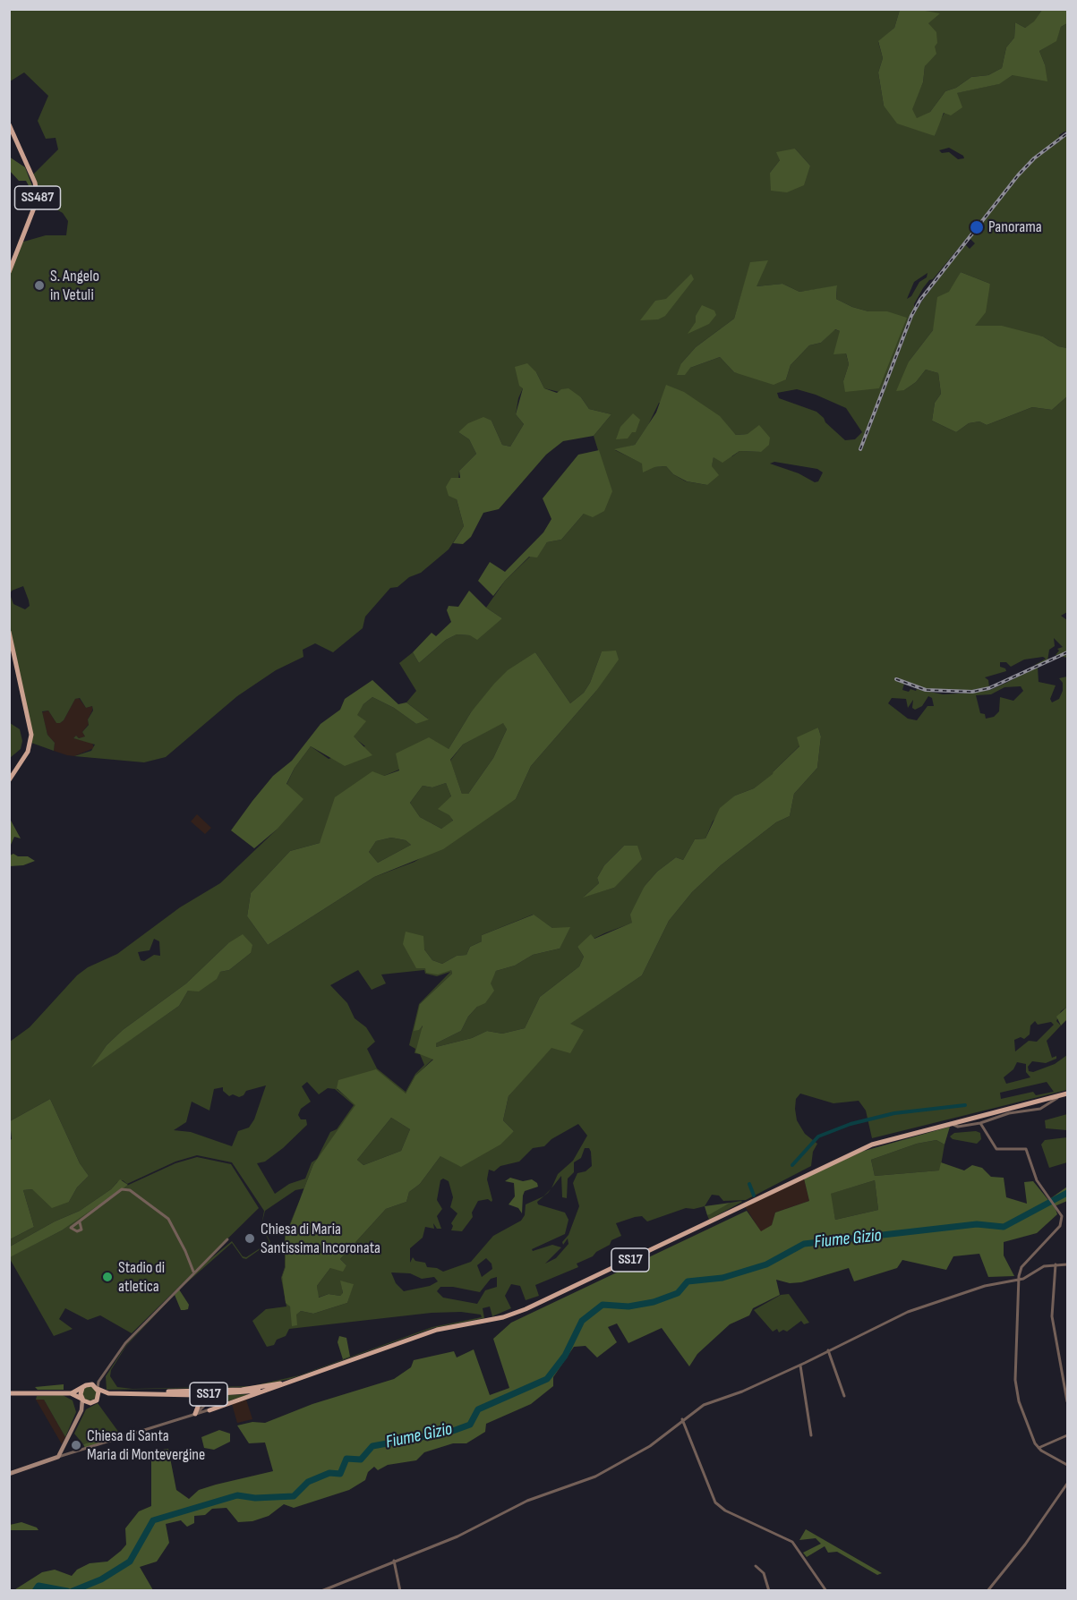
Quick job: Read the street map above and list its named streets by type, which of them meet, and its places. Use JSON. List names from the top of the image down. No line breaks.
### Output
{"streets":{"main road":["SS487","SS17"]},"water":["Fiume Gizio"],"places":["Panorama","S. Angelo in Vetuli","Chiesa di Maria Santissima Incoronata","Stadio di atletica","Chiesa di Santa Maria di Montevergine"]}
